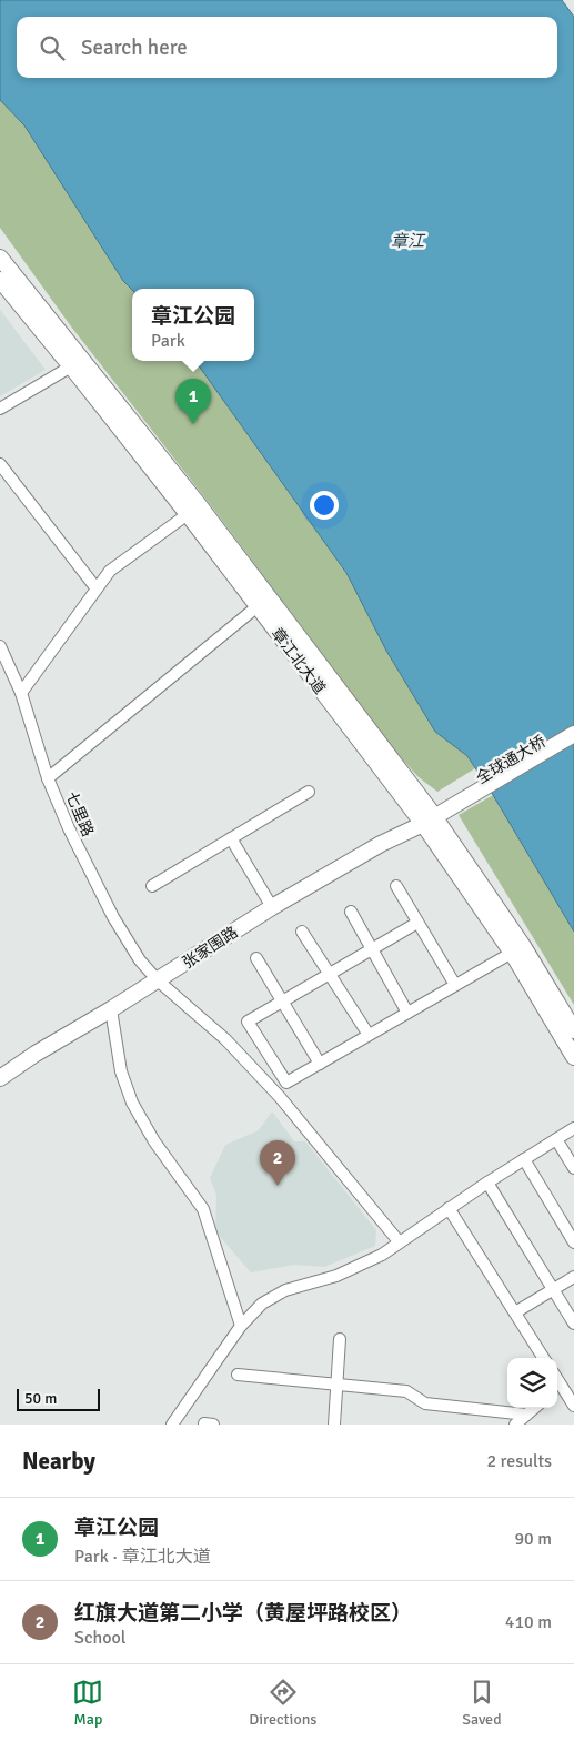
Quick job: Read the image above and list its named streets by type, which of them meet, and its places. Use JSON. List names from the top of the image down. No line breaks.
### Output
{"streets":{"main road":["章江北大道","全球通大桥","张家围路"],"street":["七里路"]},"crossings":[["章江北大道","张家围路"],["全球通大桥","张家围路"],["七里路","张家围路"]],"water":["章江"],"scale_bar":"50 m","page":{"search":"Search here","popup":["章江公园","Park"],"pins":["1","2"],"scale":"50 m","heading":["Nearby","2 results"],"list":[{"mark":"1","name":"章江公园","note":"Park · 章江北大道","value":"90 m"},{"mark":"2","name":"红旗大道第二小学（黄屋坪路校区）","note":"School","value":"410 m"}],"nav":["Map","Directions","Saved"]}}
